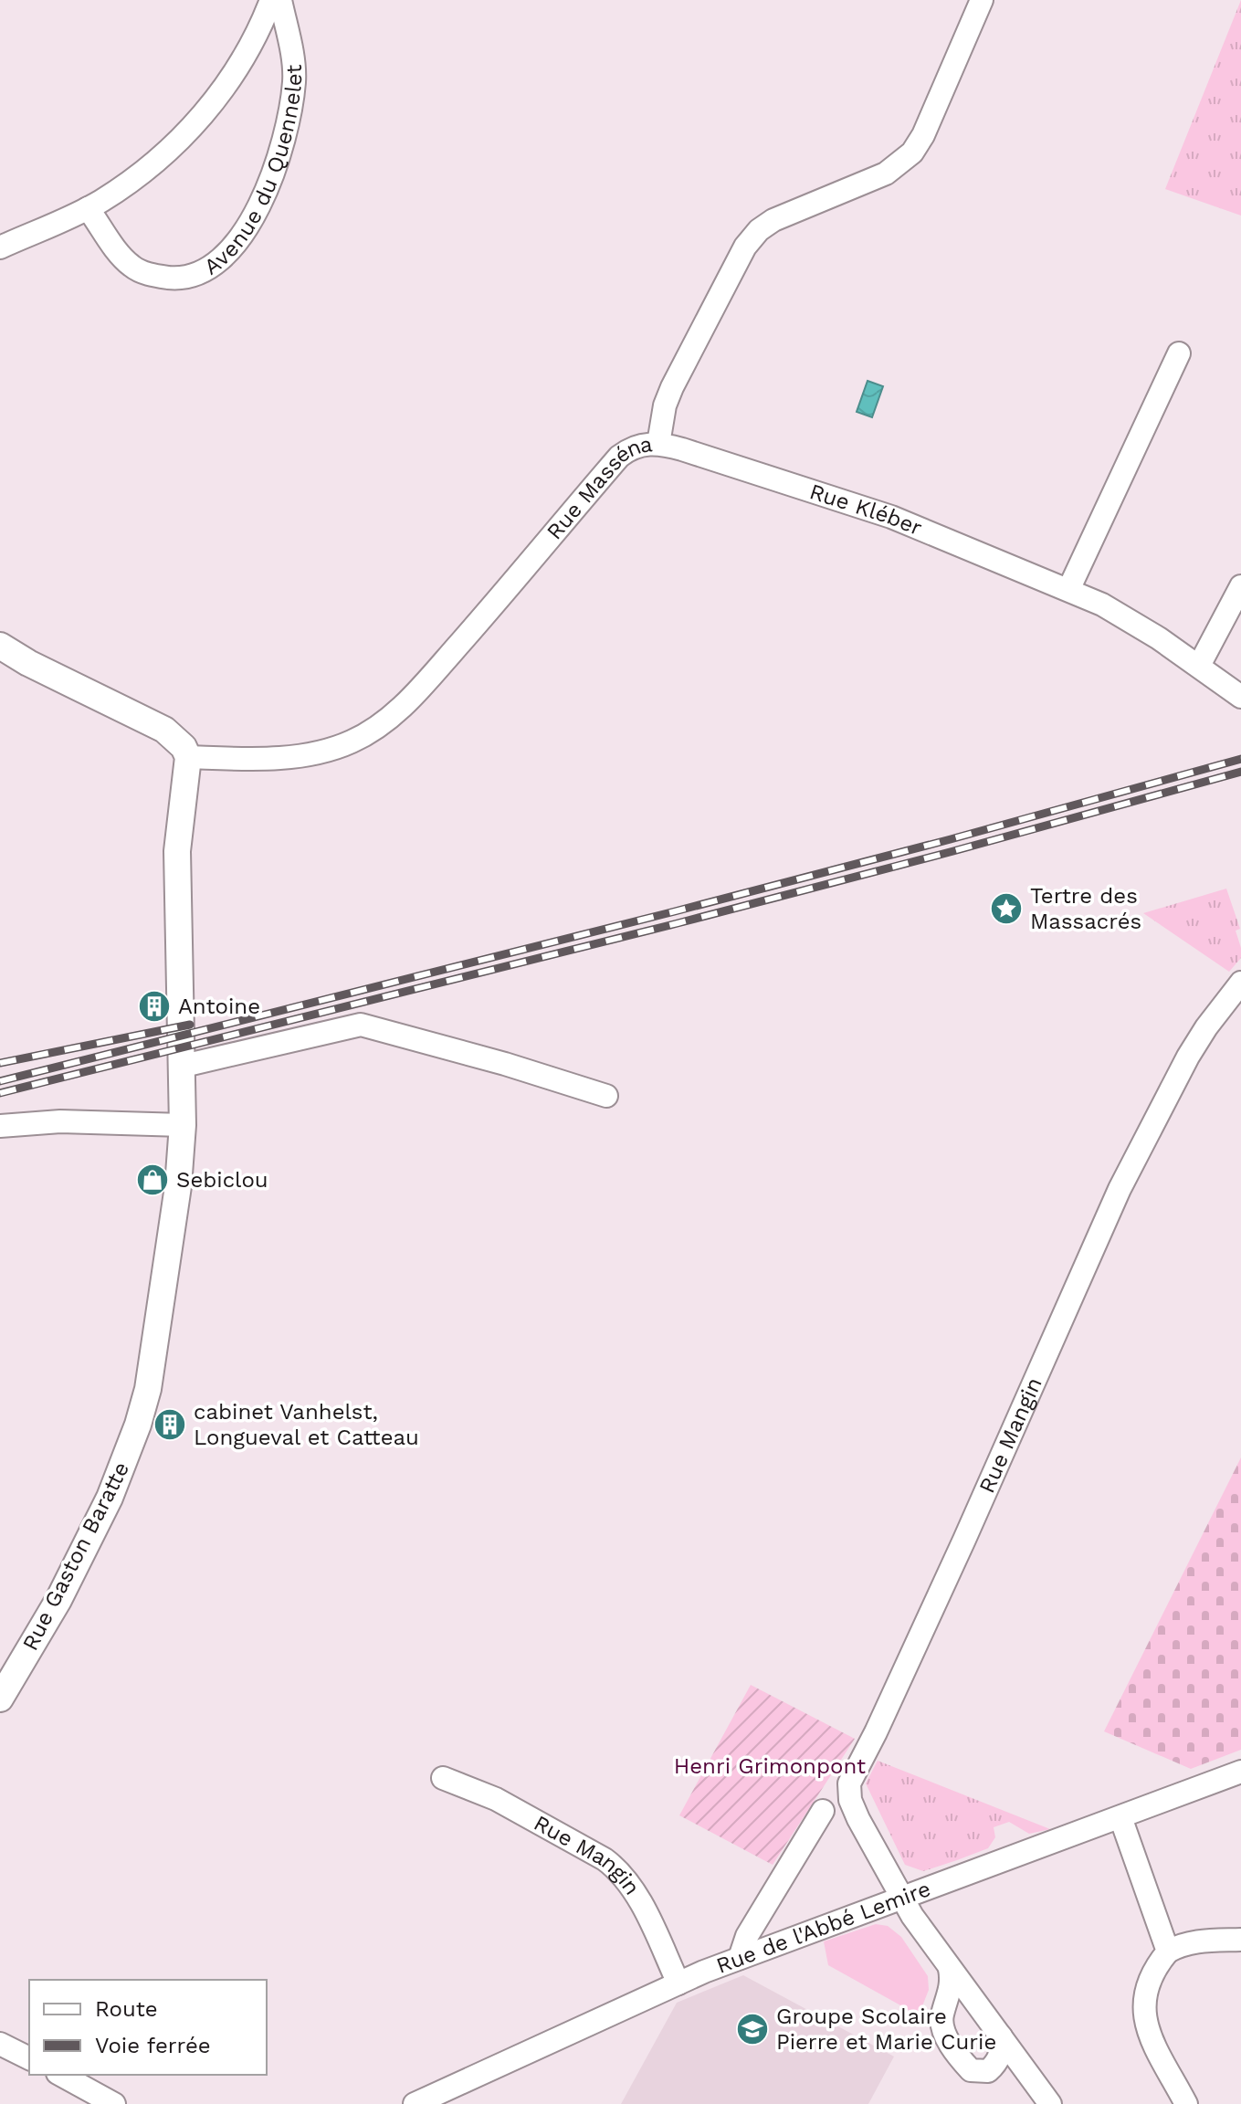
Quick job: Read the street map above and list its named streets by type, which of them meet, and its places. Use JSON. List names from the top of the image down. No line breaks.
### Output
{"streets":{"street":["Avenue du Quennelet","Rue Masséna","Rue Kléber","Rue Mangin","Rue Gaston Baratte","Rue de l'Abbé Lemire"]},"crossings":[["Rue Masséna","Rue Kléber"],["Rue Masséna","Rue Gaston Baratte"],["Rue Mangin","Rue de l'Abbé Lemire"]],"parks":["Henri Grimonpont"],"places":{"place":["Tertre des Massacrés"],"building":["Antoine","cabinet Vanhelst, Longueval et Catteau"],"shop":["Sebiclou"],"school or university":["Groupe Scolaire Pierre et Marie Curie"]},"legend":["Route","Voie ferrée"]}
